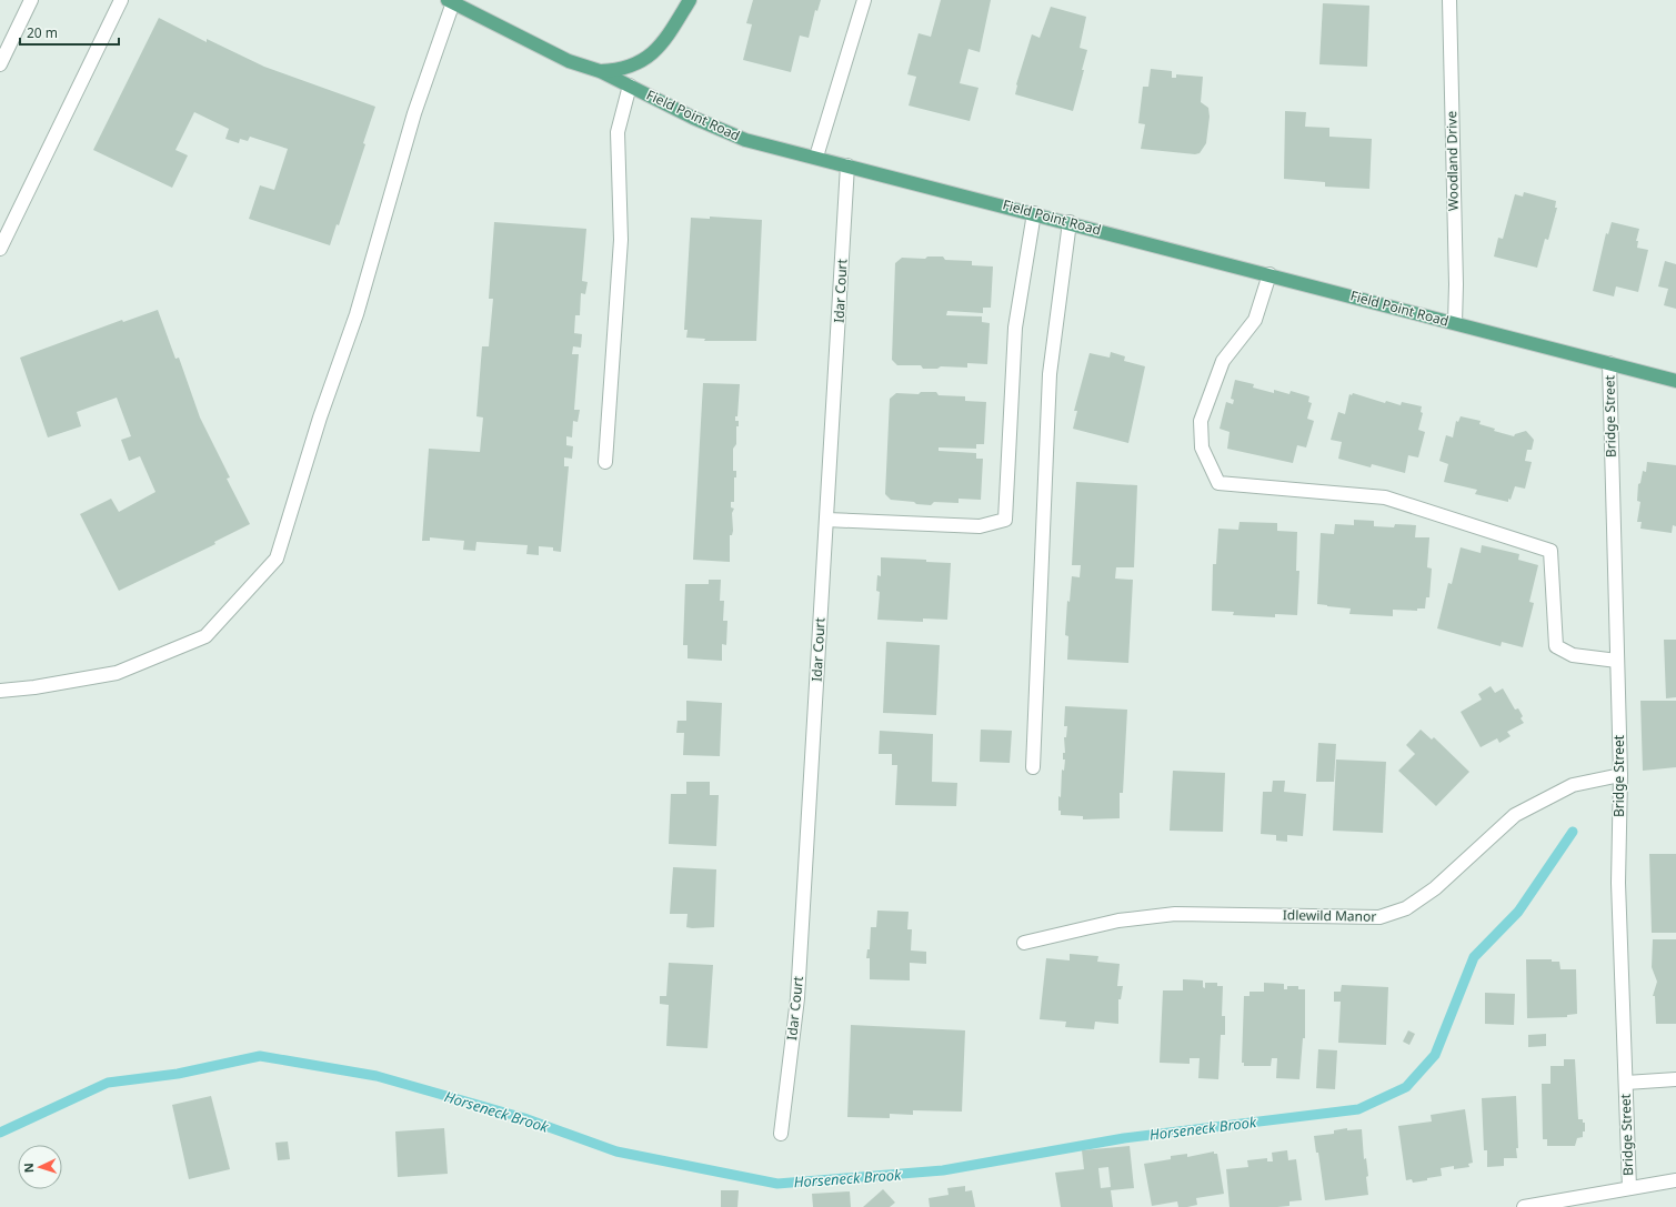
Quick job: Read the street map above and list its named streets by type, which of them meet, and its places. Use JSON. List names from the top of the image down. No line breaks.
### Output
{"streets":{"main road":["Field Point Road"],"street":["Woodland Drive","Idar Court","Bridge Street","Idlewild Manor"]},"crossings":[["Field Point Road","Woodland Drive"],["Field Point Road","Idar Court"],["Field Point Road","Bridge Street"],["Bridge Street","Idlewild Manor"]],"water":["Horseneck Brook"],"scale_bar":"20 m","north":"left"}
